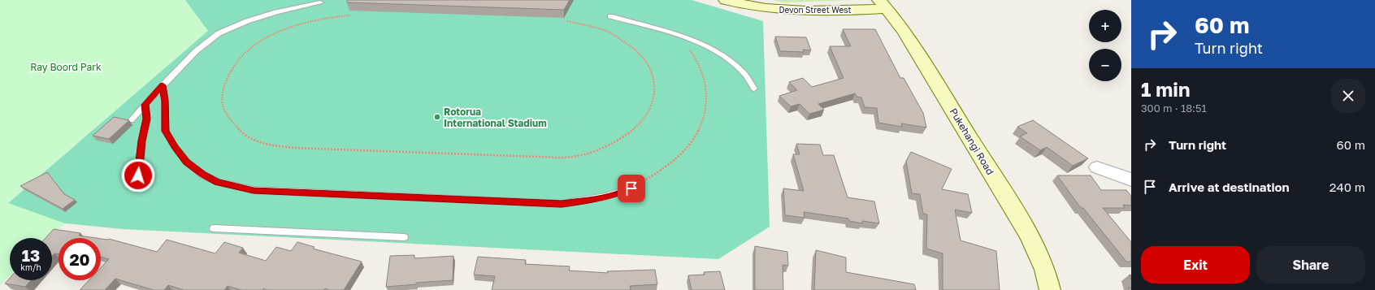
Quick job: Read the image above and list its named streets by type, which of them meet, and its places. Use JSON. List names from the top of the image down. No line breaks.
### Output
{"streets":{"main road":["Devon Street West","Pukehangi Road"]},"crossings":[["Devon Street West","Pukehangi Road"]],"parks":["Ray Boord Park"],"places":["Rotorua International Stadium"],"page":{"turn":["60 m","Turn right"],"map_buttons":["+","−"],"heading":["1 min","300 m · 18:51"],"list":[{"name":"Turn right","value":"60 m"},{"name":"Arrive at destination","value":"240 m"}],"speed":"13 km/h","limit":"20","buttons":["Exit","Share"]}}
